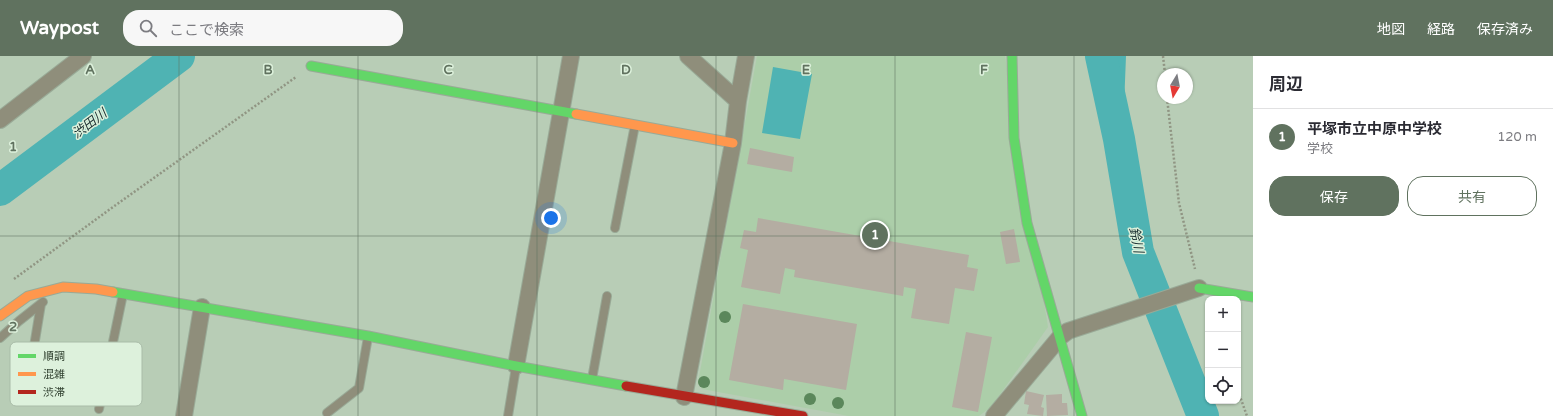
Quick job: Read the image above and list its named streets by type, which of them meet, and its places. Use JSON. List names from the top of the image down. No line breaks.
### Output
{"water":["渋田川","鈴川"],"legend":["順調","混雑","渋滞"],"north":"bottom","page":{"header":"Waypost","search":"ここで検索","nav":["地図","経路","保存済み"],"heading":"周辺","list":[{"mark":"1","name":"平塚市立中原中学校","note":"学校","value":"120 m"}],"buttons":["保存","共有"],"pins":"1","map_buttons":["+","−"]},"grid":{"columns":["A","B","C","D","E","F"],"rows":["1","2"]}}
